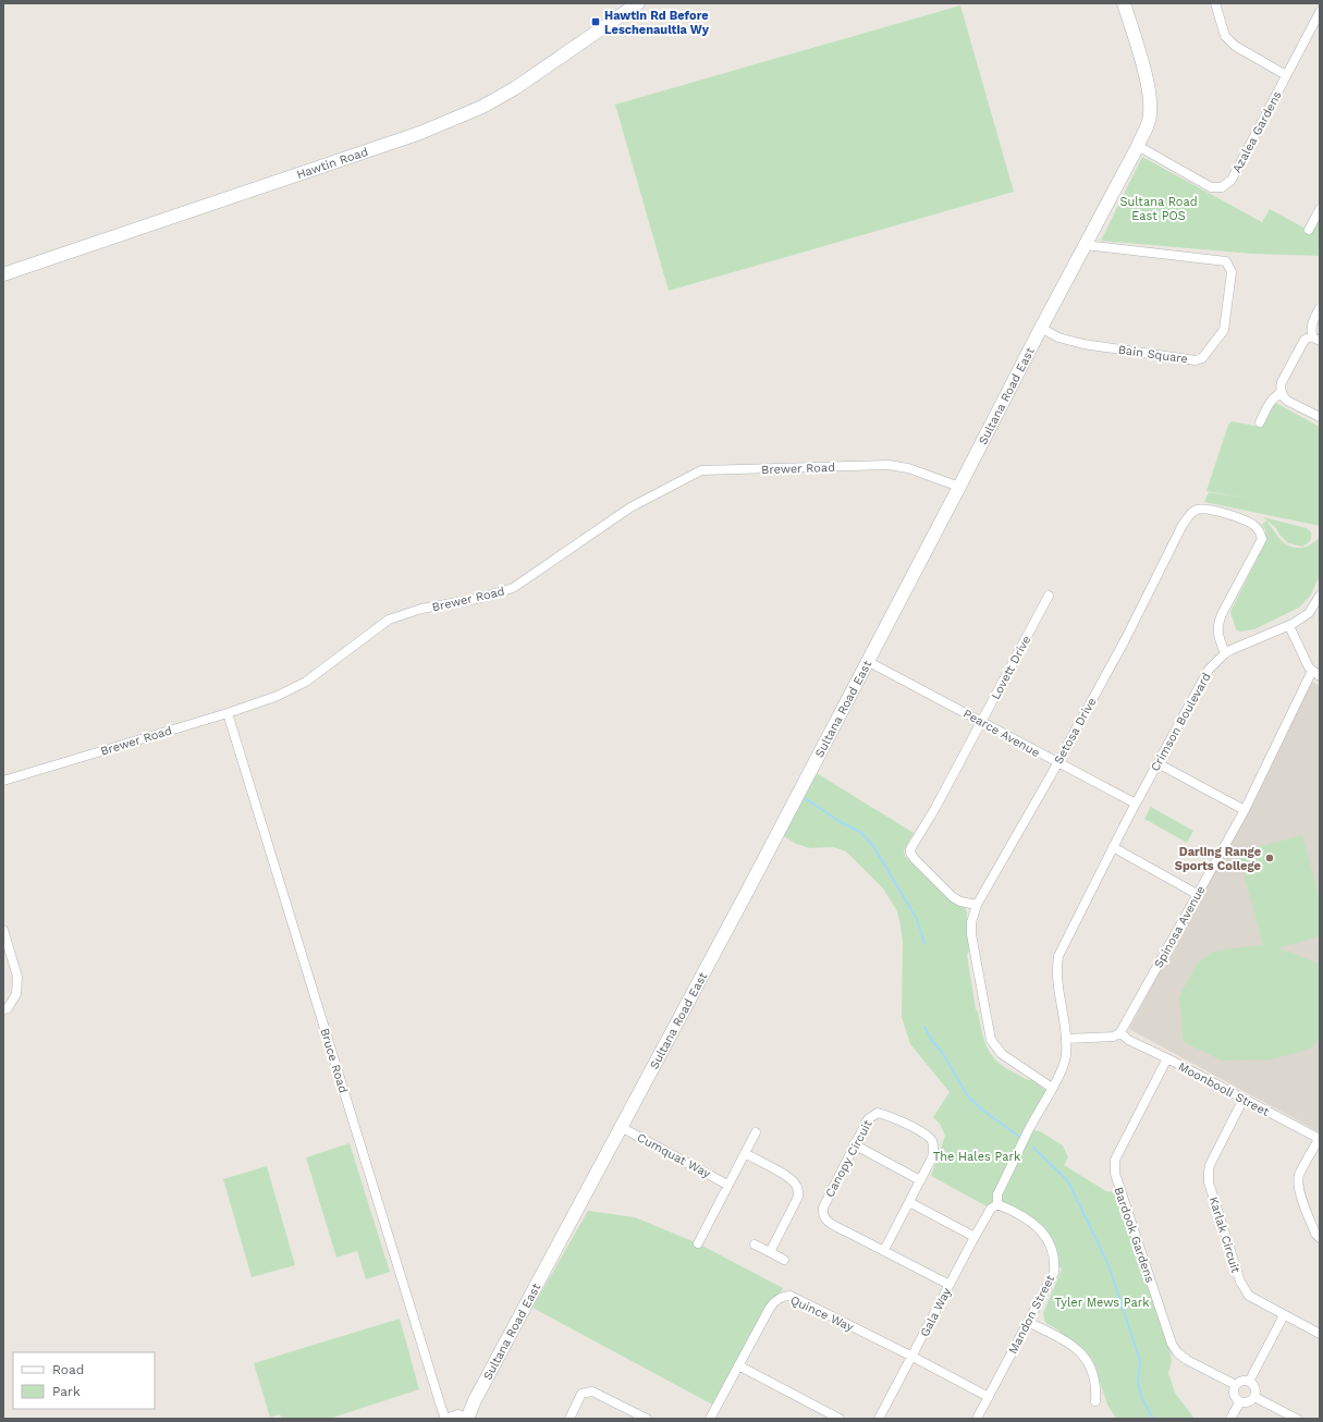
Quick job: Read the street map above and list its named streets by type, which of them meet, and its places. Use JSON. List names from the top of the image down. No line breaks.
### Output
{"streets":{"street":["Azalea Gardens","Hawtin Road","Bain Square","Sultana Road East","Brewer Road","Lovett Drive","Crimson Boulevard","Setosa Drive","Pearce Avenue","Spinosa Avenue","Bruce Road","Moonbooli Street","Cumquat Way","Canopy Circuit","Bardook Gardens","Karlak Circuit","Gala Way","Quince Way","Mandon Street"]},"crossings":[["Azalea Gardens","Sultana Road East"],["Bain Square","Sultana Road East"],["Sultana Road East","Brewer Road"],["Sultana Road East","Pearce Avenue"],["Sultana Road East","Bruce Road"],["Sultana Road East","Cumquat Way"],["Brewer Road","Bruce Road"],["Lovett Drive","Setosa Drive"],["Lovett Drive","Pearce Avenue"],["Crimson Boulevard","Setosa Drive"],["Crimson Boulevard","Pearce Avenue"],["Setosa Drive","Pearce Avenue"],["Setosa Drive","Gala Way"],["Spinosa Avenue","Moonbooli Street"],["Moonbooli Street","Bardook Gardens"],["Moonbooli Street","Karlak Circuit"],["Canopy Circuit","Gala Way"],["Gala Way","Quince Way"],["Gala Way","Mandon Street"],["Quince Way","Mandon Street"]],"parks":["Sultana Road East POS","The Hales Park","Tyler Mews Park"],"places":{"transit":["Hawtin Rd Before Leschenaultia Wy"],"other":["Darling Range Sports College"]},"legend":["Road","Park"]}
